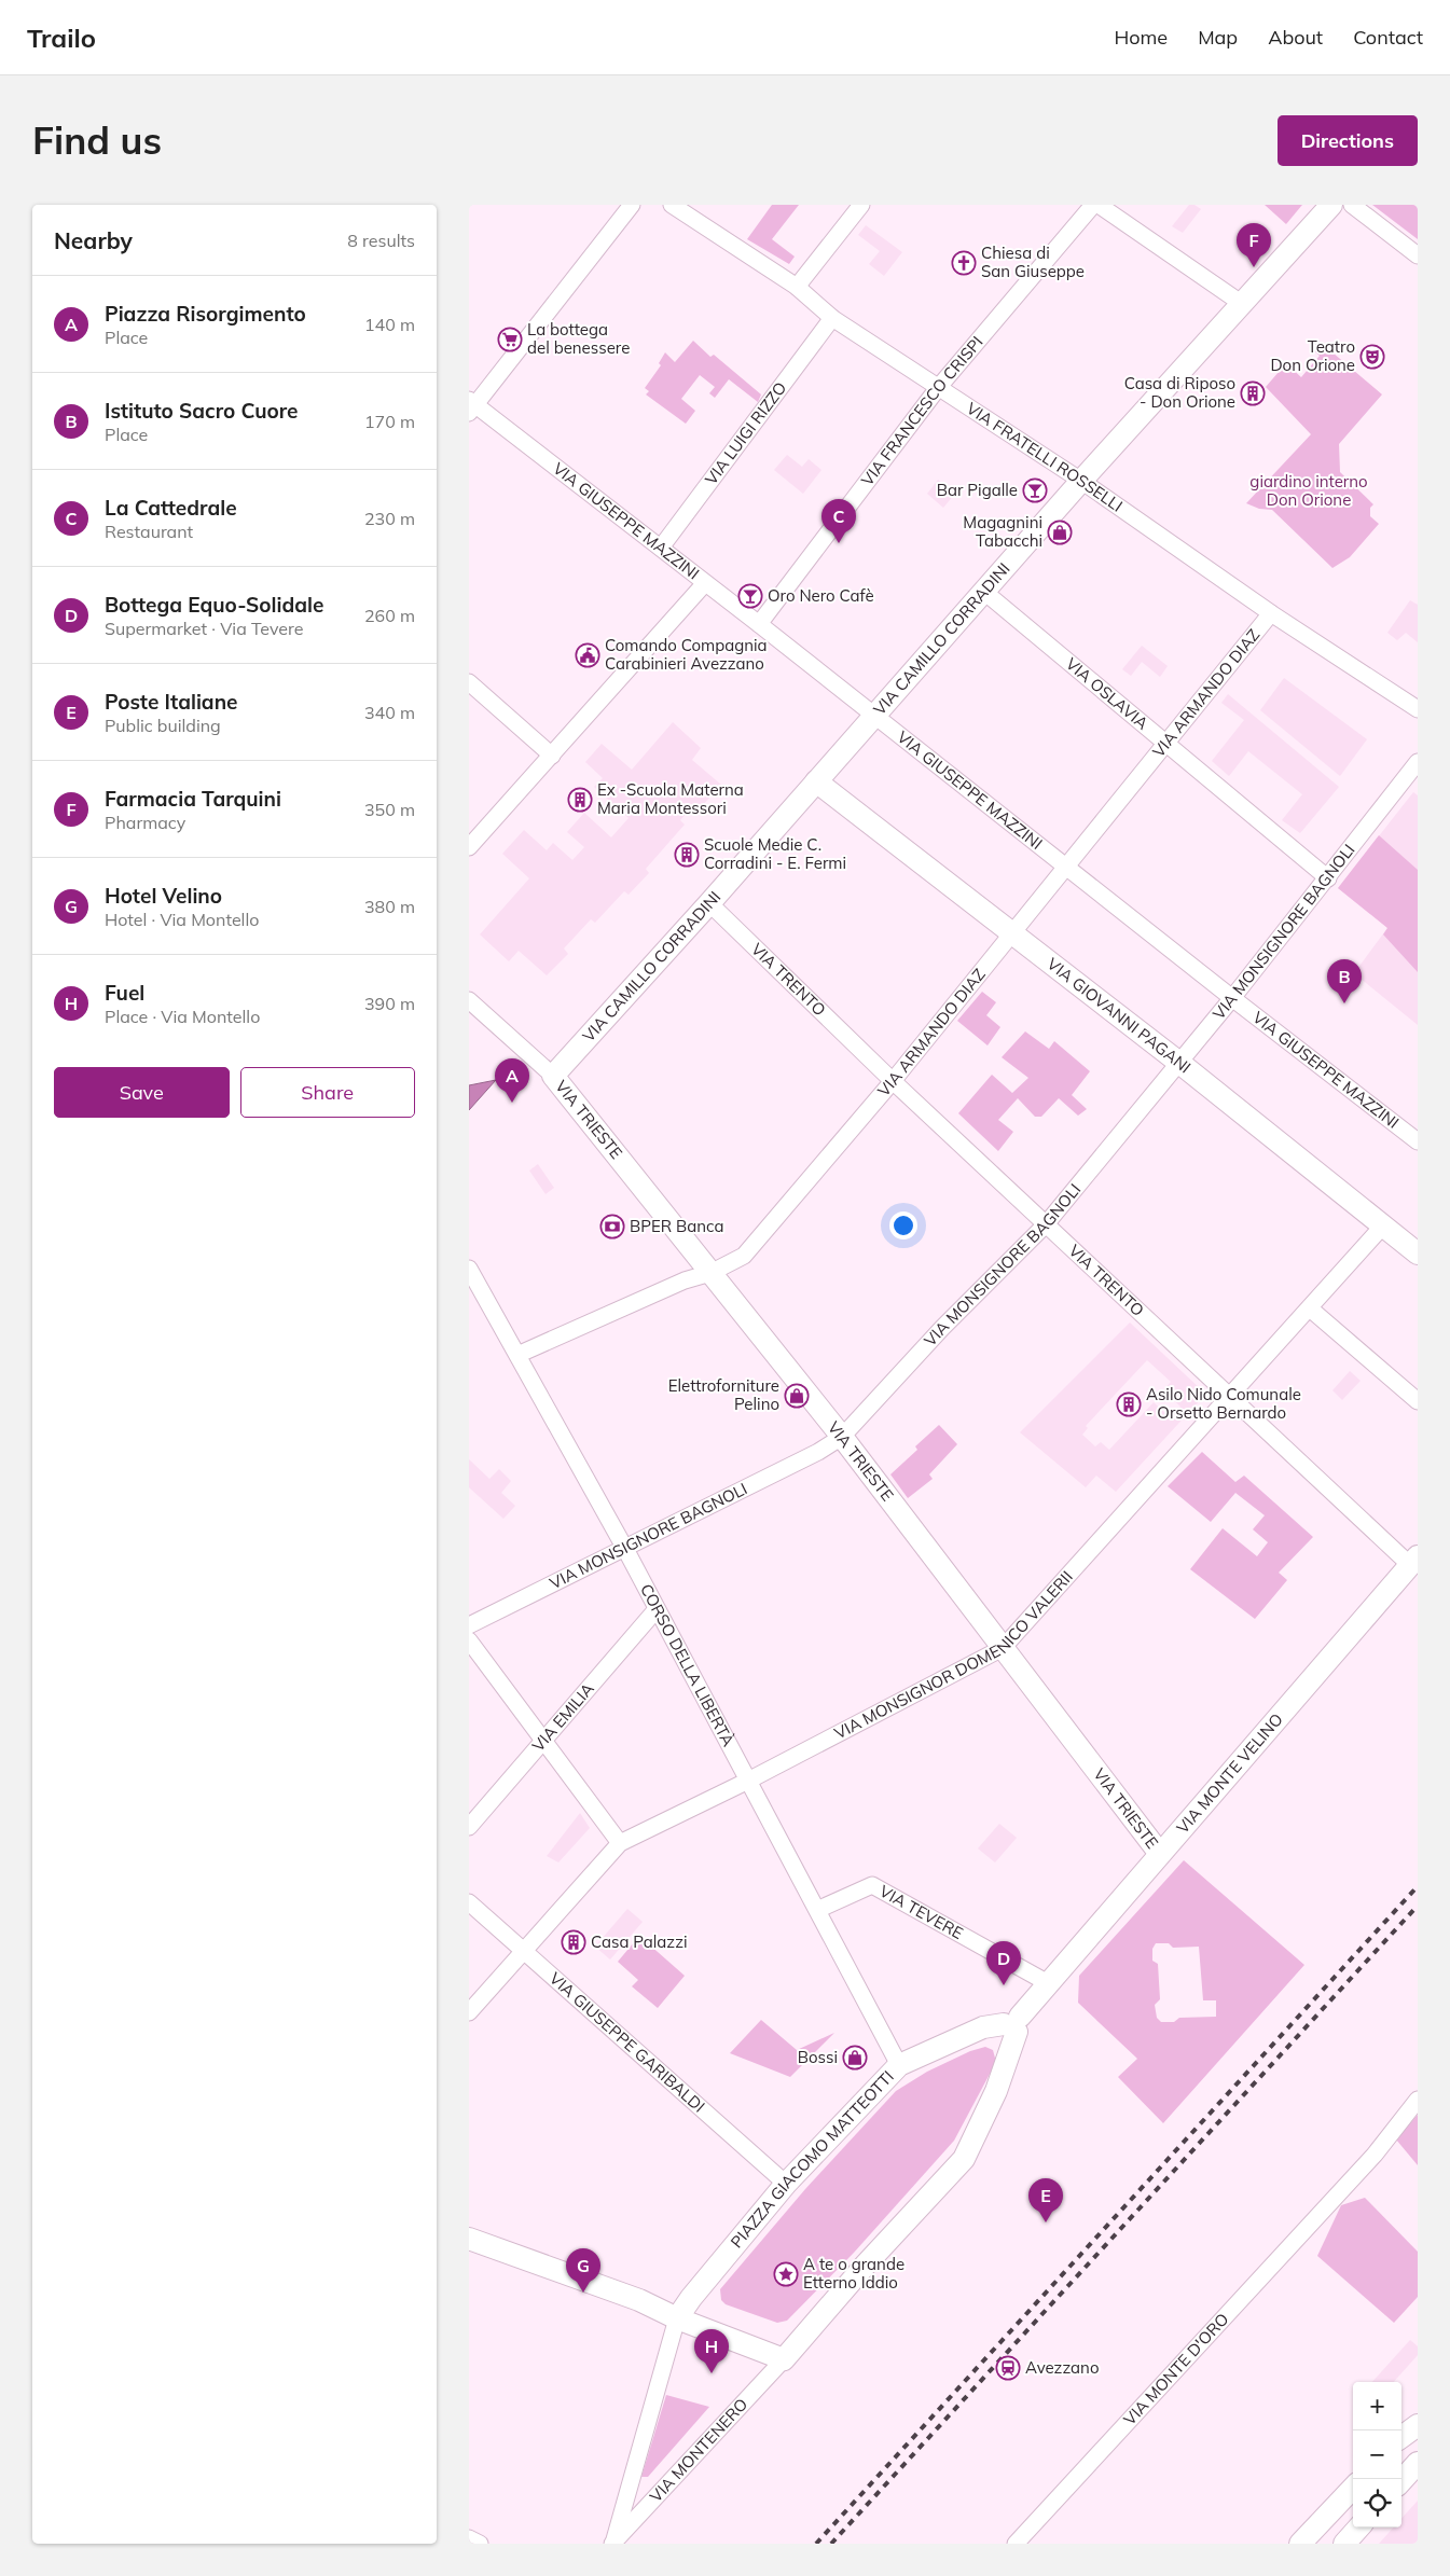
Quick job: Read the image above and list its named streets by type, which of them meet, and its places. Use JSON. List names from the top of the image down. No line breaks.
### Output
{"streets":{"street":["VIA FRANCESCO CRISPI","VIA LUIGI RIZZO","VIA FRATELLI ROSSELLI","VIA GIUSEPPE MAZZINI","VIA CAMILLO CORRADINI","VIA ARMANDO DIAZ","VIA OSLAVIA","VIA MONSIGNORE BAGNOLI","VIA TRENTO","VIA GIOVANNI PAGANI","VIA TRIESTE","VIA MONSIGNOR DOMENICO VALERII","CORSO DELLA LIBERTÀ","VIA EMILIA","VIA MONTE VELINO","VIA TEVERE","VIA GIUSEPPE GARIBALDI","PIAZZA GIACOMO MATTEOTTI","VIA MONTE D'ORO","VIA MONTENERO"]},"crossings":[["VIA FRANCESCO CRISPI","VIA FRATELLI ROSSELLI"],["VIA FRANCESCO CRISPI","VIA GIUSEPPE MAZZINI"],["VIA LUIGI RIZZO","VIA FRATELLI ROSSELLI"],["VIA LUIGI RIZZO","VIA GIUSEPPE MAZZINI"],["VIA FRATELLI ROSSELLI","VIA CAMILLO CORRADINI"],["VIA FRATELLI ROSSELLI","VIA ARMANDO DIAZ"],["VIA GIUSEPPE MAZZINI","VIA CAMILLO CORRADINI"],["VIA GIUSEPPE MAZZINI","VIA ARMANDO DIAZ"],["VIA GIUSEPPE MAZZINI","VIA MONSIGNORE BAGNOLI"],["VIA CAMILLO CORRADINI","VIA OSLAVIA"],["VIA CAMILLO CORRADINI","VIA TRENTO"],["VIA CAMILLO CORRADINI","VIA GIOVANNI PAGANI"],["VIA CAMILLO CORRADINI","VIA TRIESTE"],["VIA ARMANDO DIAZ","VIA OSLAVIA"],["VIA ARMANDO DIAZ","VIA TRENTO"],["VIA ARMANDO DIAZ","VIA GIOVANNI PAGANI"],["VIA ARMANDO DIAZ","VIA TRIESTE"],["VIA ARMANDO DIAZ","CORSO DELLA LIBERTÀ"],["VIA OSLAVIA","VIA MONSIGNORE BAGNOLI"],["VIA MONSIGNORE BAGNOLI","VIA TRENTO"],["VIA MONSIGNORE BAGNOLI","VIA GIOVANNI PAGANI"],["VIA MONSIGNORE BAGNOLI","VIA TRIESTE"],["VIA MONSIGNORE BAGNOLI","CORSO DELLA LIBERTÀ"],["VIA TRENTO","VIA MONSIGNOR DOMENICO VALERII"],["VIA TRENTO","VIA MONTE VELINO"],["VIA GIOVANNI PAGANI","VIA MONSIGNOR DOMENICO VALERII"],["VIA TRIESTE","VIA MONSIGNOR DOMENICO VALERII"],["VIA TRIESTE","VIA MONTE VELINO"],["VIA MONSIGNOR DOMENICO VALERII","CORSO DELLA LIBERTÀ"],["VIA MONSIGNOR DOMENICO VALERII","VIA GIUSEPPE GARIBALDI"],["CORSO DELLA LIBERTÀ","VIA EMILIA"],["CORSO DELLA LIBERTÀ","VIA TEVERE"],["CORSO DELLA LIBERTÀ","PIAZZA GIACOMO MATTEOTTI"],["VIA MONTE VELINO","VIA TEVERE"],["VIA MONTE VELINO","PIAZZA GIACOMO MATTEOTTI"],["VIA GIUSEPPE GARIBALDI","PIAZZA GIACOMO MATTEOTTI"],["PIAZZA GIACOMO MATTEOTTI","VIA MONTENERO"]],"parks":["giardino interno Don Orione"],"places":{"church":["Chiesa di San Giuseppe"],"supermarket":["La bottega del benessere"],"theatre":["Teatro Don Orione"],"building":["Casa di Riposo - Don Orione","Ex -Scuola Materna Maria Montessori","Scuole Medie C. Corradini - E. Fermi","Asilo Nido Comunale - Orsetto Bernardo","Casa Palazzi"],"bar":["Bar Pigalle","Oro Nero Cafè"],"shop":["Magagnini Tabacchi","Elettroforniture Pelino","Bossi"],"public building":["Comando Compagnia Carabinieri Avezzano"],"bank":["BPER Banca"],"place":["A te o grande Etterno Iddio"],"station":["Avezzano"]},"page":{"header":"Trailo","nav":["Home","Map","About","Contact"],"buttons":["Directions",["Save","Share"]],"title":"Find us","heading":["Nearby","8 results"],"pins":["F","C","B","A","D","E","G","H"],"list":[{"mark":"A","name":"Piazza Risorgimento","note":"Place","value":"140 m"},{"mark":"B","name":"Istituto Sacro Cuore","note":"Place","value":"170 m"},{"mark":"C","name":"La Cattedrale","note":"Restaurant","value":"230 m"},{"mark":"D","name":"Bottega Equo-Solidale","note":"Supermarket · Via Tevere","value":"260 m"},{"mark":"E","name":"Poste Italiane","note":"Public building","value":"340 m"},{"mark":"F","name":"Farmacia Tarquini","note":"Pharmacy","value":"350 m"},{"mark":"G","name":"Hotel Velino","note":"Hotel · Via Montello","value":"380 m"},{"mark":"H","name":"Fuel","note":"Place · Via Montello","value":"390 m"}],"map_buttons":["+","−"]}}
